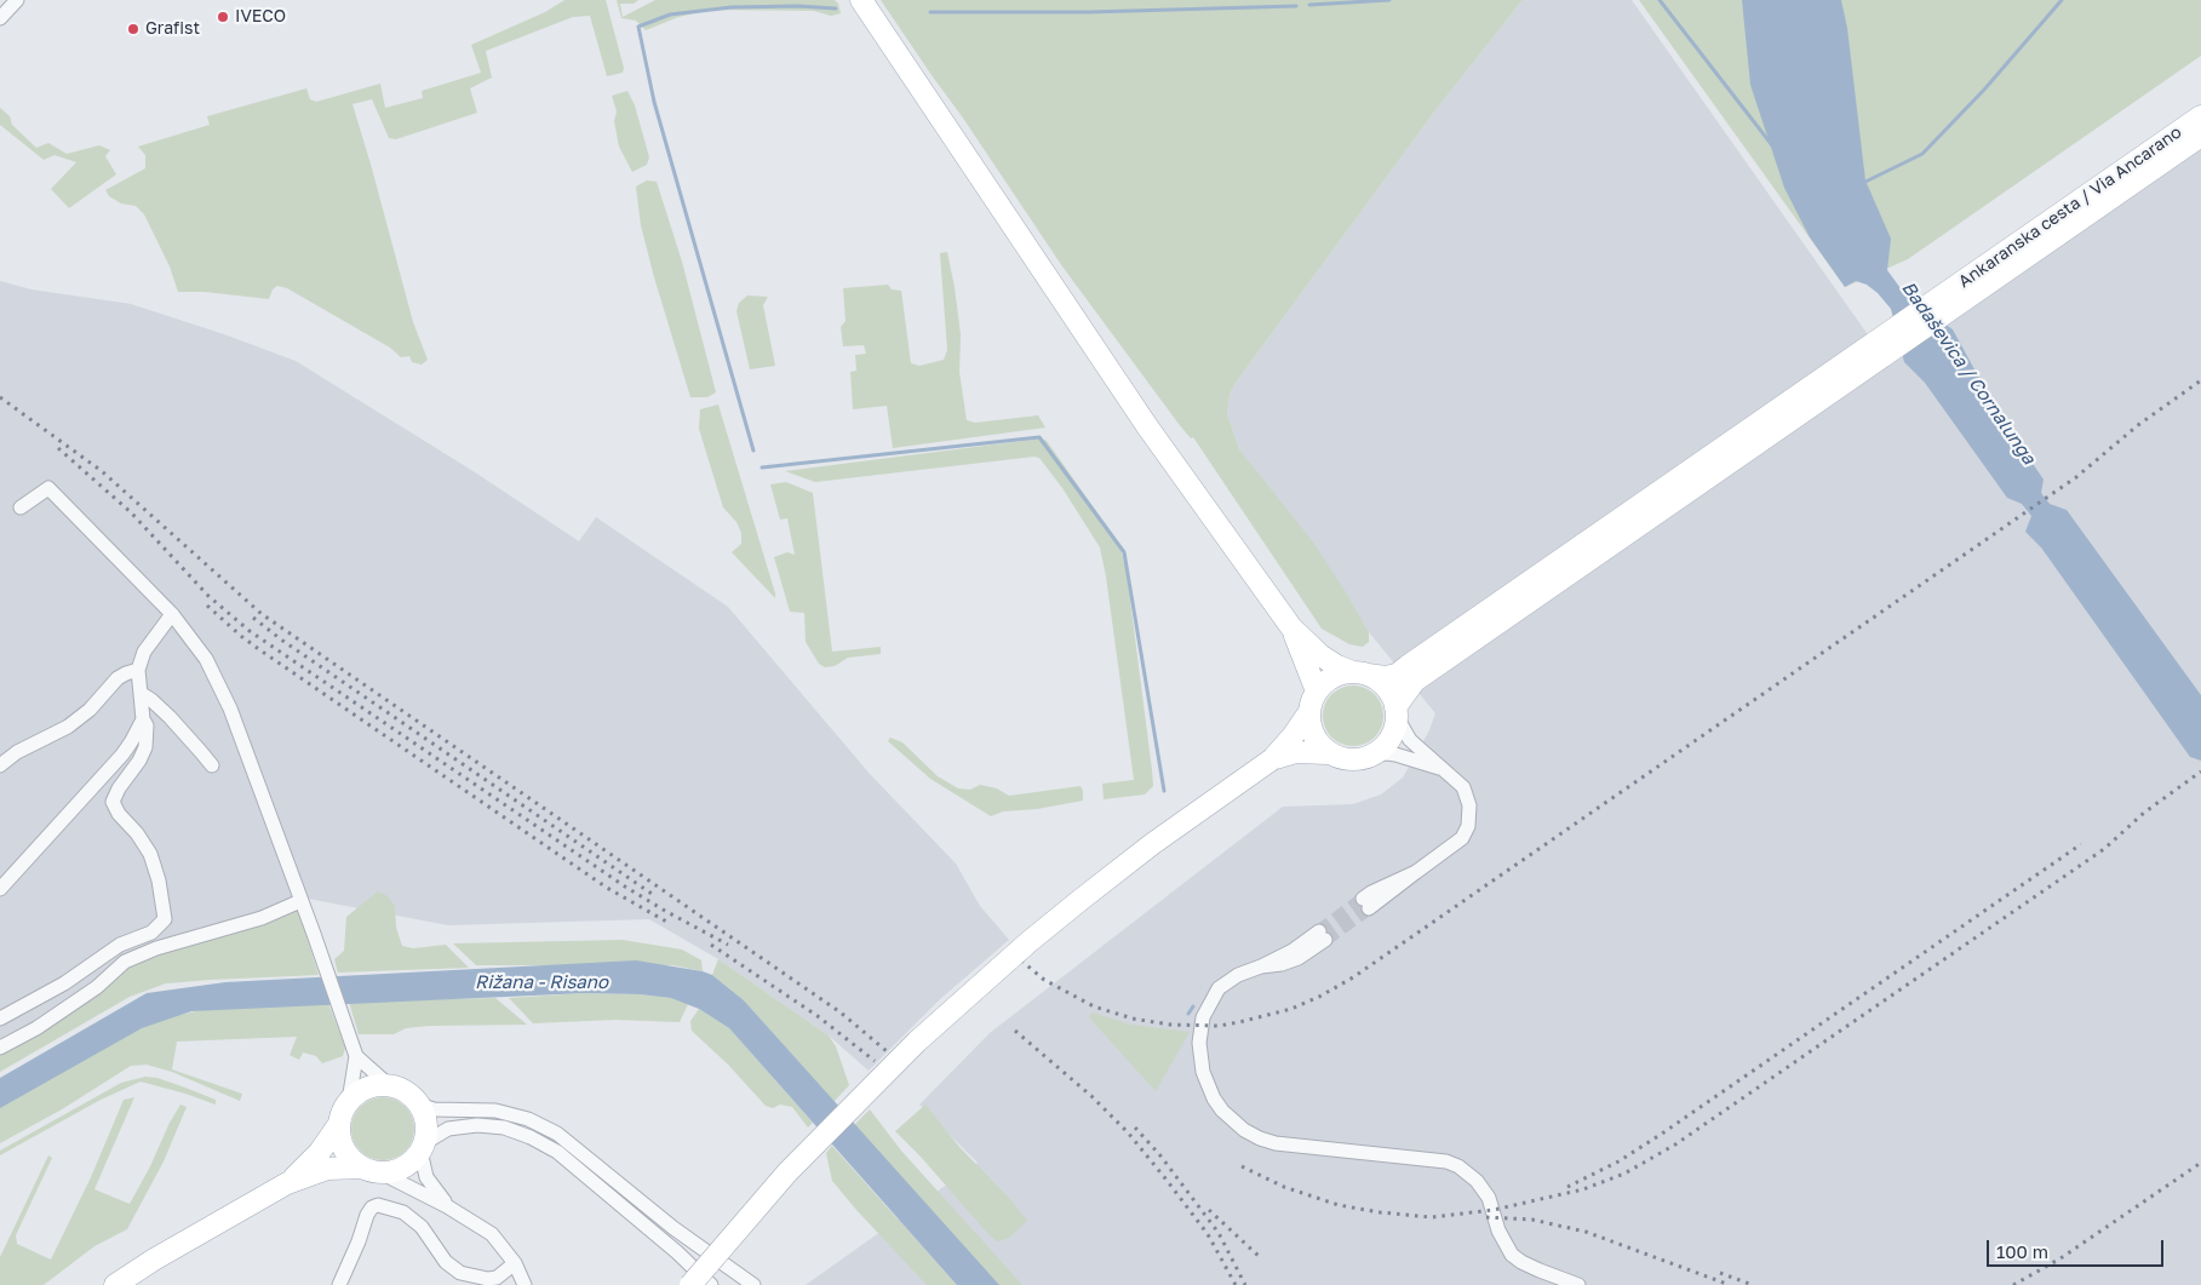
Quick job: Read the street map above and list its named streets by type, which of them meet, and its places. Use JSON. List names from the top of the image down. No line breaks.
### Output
{"streets":{"main road":["Ankaranska cesta / Via Ancarano"]},"water":["Badaševica / Cornalunga","Rižana - Risano"],"places":["IVECO","Grafist"],"scale_bar":"100 m"}
